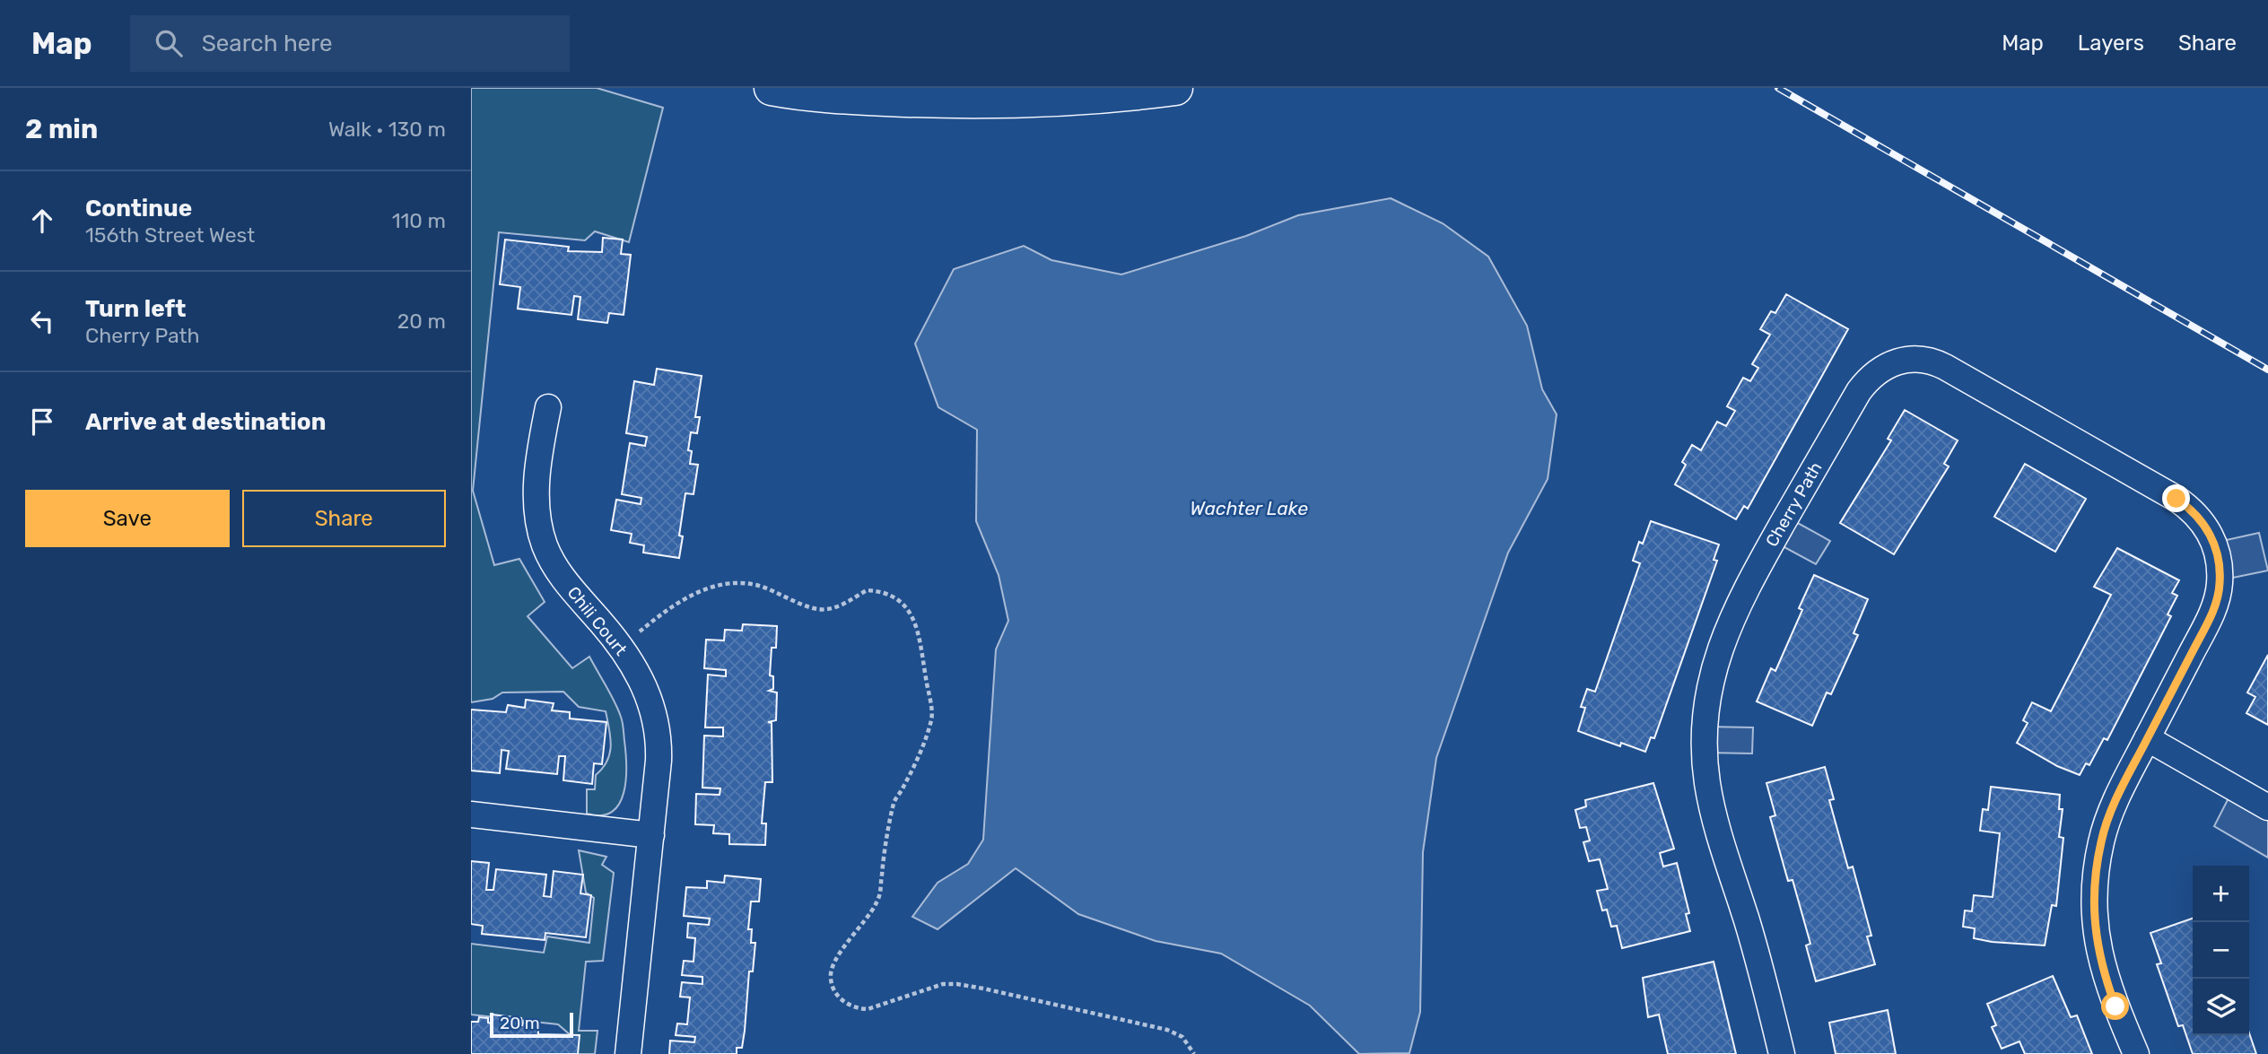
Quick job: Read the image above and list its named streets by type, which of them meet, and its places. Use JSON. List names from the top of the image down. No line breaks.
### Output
{"streets":{"street":["Cherry Path","Chili Court"]},"water":["Wachter Lake"],"scale_bar":"20 m","page":{"header":"Map","search":"Search here","nav":["Map","Layers","Share"],"heading":["2 min","Walk · 130 m"],"list":[["Continue","156th Street West","110 m"],["Turn left","Cherry Path","20 m"],"Arrive at destination"],"buttons":["Save","Share"],"map_buttons":["+","−"],"scale":"20 m"}}
